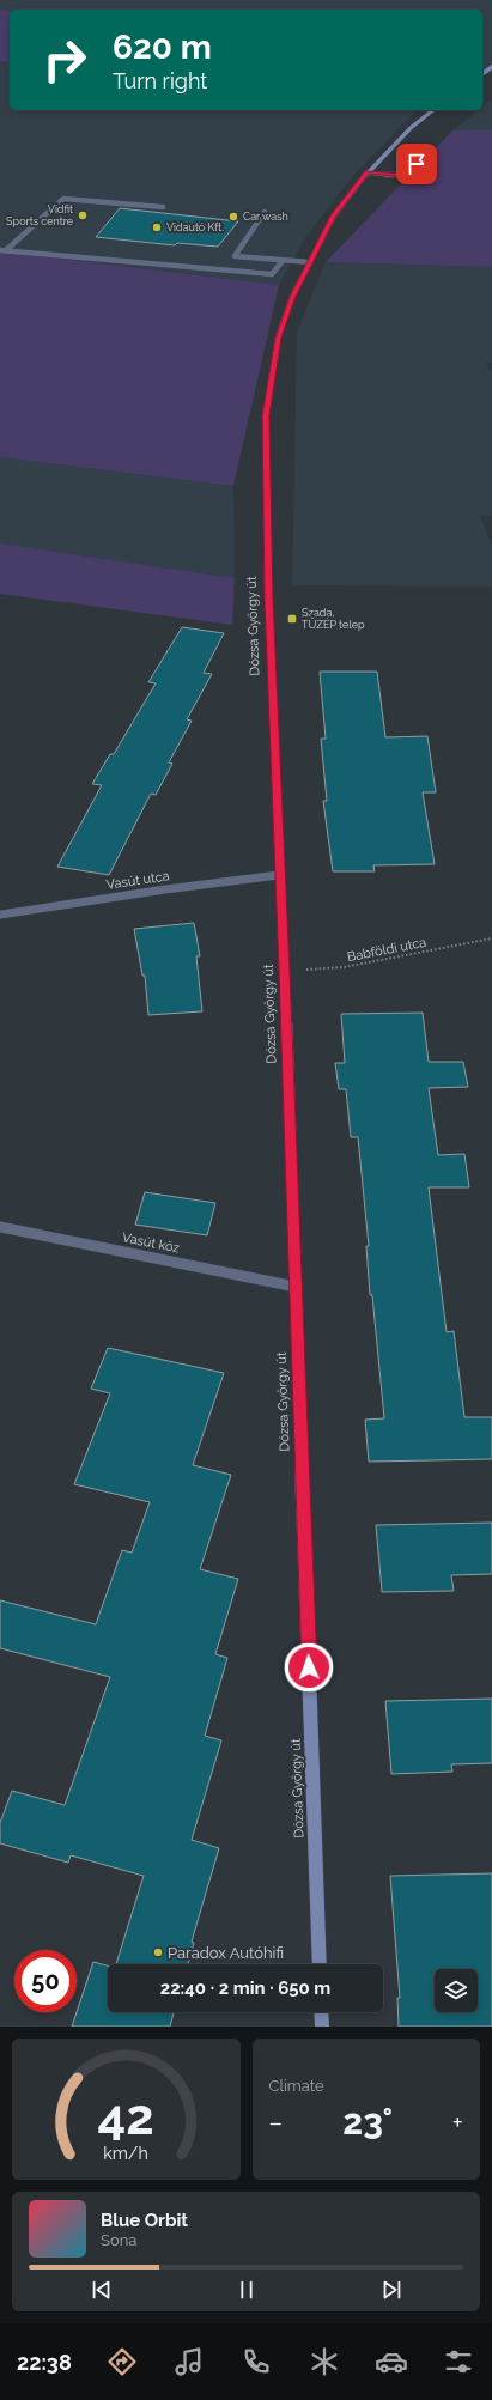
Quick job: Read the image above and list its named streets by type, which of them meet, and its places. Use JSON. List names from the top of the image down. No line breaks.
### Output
{"streets":{"main road":["Dózsa György út"],"street":["Vasút utca","Vasút köz"],"path":["Babföldi utca"]},"crossings":[["Dózsa György út","Vasút utca"],["Dózsa György út","Babföldi utca"],["Dózsa György út","Vasút köz"]],"places":{"other":["Vidfit Sports centre","Car wash","Vidautó Kft.","Paradox Autóhifi"],"transit":["Szada, TÜZÉP telep"]},"page":{"turn":["620 m","Turn right"],"limit":"50","trip":"22:40 · 2 min · 650 m","tile":"Climate","heat":["−","23°","+"],"song":["Blue Orbit","Sona"],"tabs":"22:38","gauge":["42","km/h"]}}
